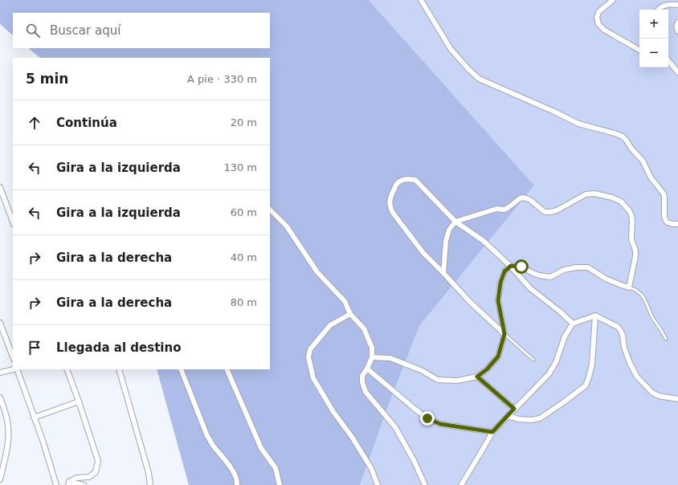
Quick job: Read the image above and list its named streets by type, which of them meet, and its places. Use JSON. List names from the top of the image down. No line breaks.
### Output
{"page":{"map_buttons":["+","−"],"search":"Buscar aquí","heading":["5 min","A pie · 330 m"],"list":[["Continúa","20 m"],["Gira a la izquierda","130 m"],["Gira a la izquierda","60 m"],["Gira a la derecha","40 m"],["Gira a la derecha","80 m"],"Llegada al destino"]}}
